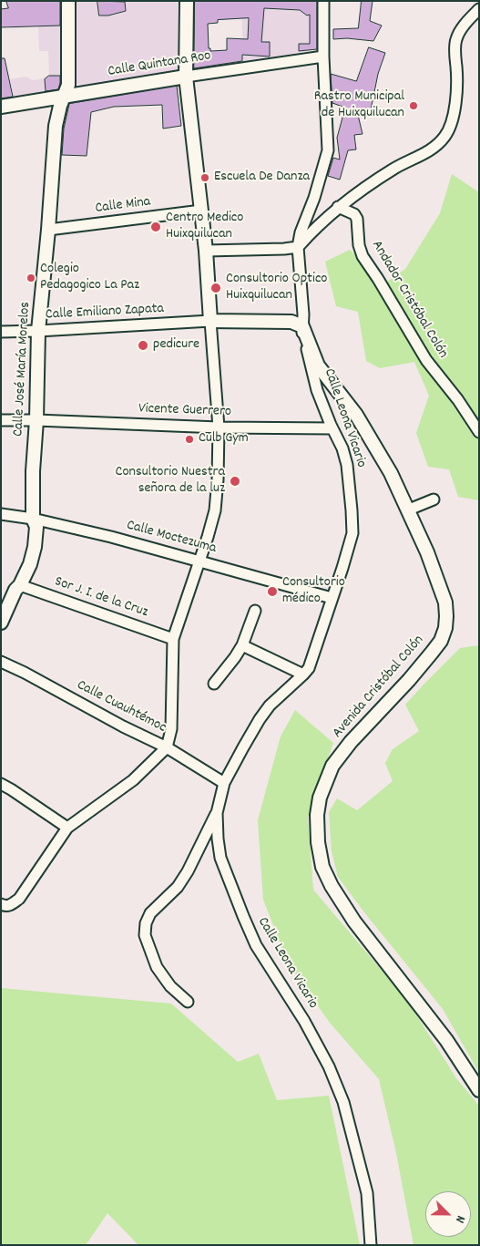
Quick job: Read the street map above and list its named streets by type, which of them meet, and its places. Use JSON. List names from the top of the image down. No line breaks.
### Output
{"streets":{"main road":["Calle Quintana Roo","Calle José María Morelos","Avenida Cristóbal Colón"],"street":["Calle Mina","Andador Cristóbal Colón","Calle Emiliano Zapata","Vicente Guerrero","Calle Leona Vicario","Calle Moctezuma","Sor J. I. de la Cruz","Calle Cuauhtémoc"]},"crossings":[["Calle Quintana Roo","Calle José María Morelos"],["Calle Quintana Roo","Calle Leona Vicario"],["Calle Mina","Calle José María Morelos"],["Calle Emiliano Zapata","Calle José María Morelos"],["Calle José María Morelos","Vicente Guerrero"],["Calle José María Morelos","Calle Moctezuma"],["Calle José María Morelos","Sor J. I. de la Cruz"],["Vicente Guerrero","Calle Leona Vicario"],["Calle Leona Vicario","Calle Moctezuma"],["Calle Leona Vicario","Avenida Cristóbal Colón"],["Calle Leona Vicario","Calle Cuauhtémoc"]],"places":["Rastro Municipal de Huixquilucan","Escuela De Danza","Centro Medico Huixquilucan","Colegio Pedagogico La Paz","Consultorio Optico Huixquilucan","pedicure","Culb Gym","Consultorio Nuestra señora de la luz","Consultorio médico"],"north":"bottom right"}
